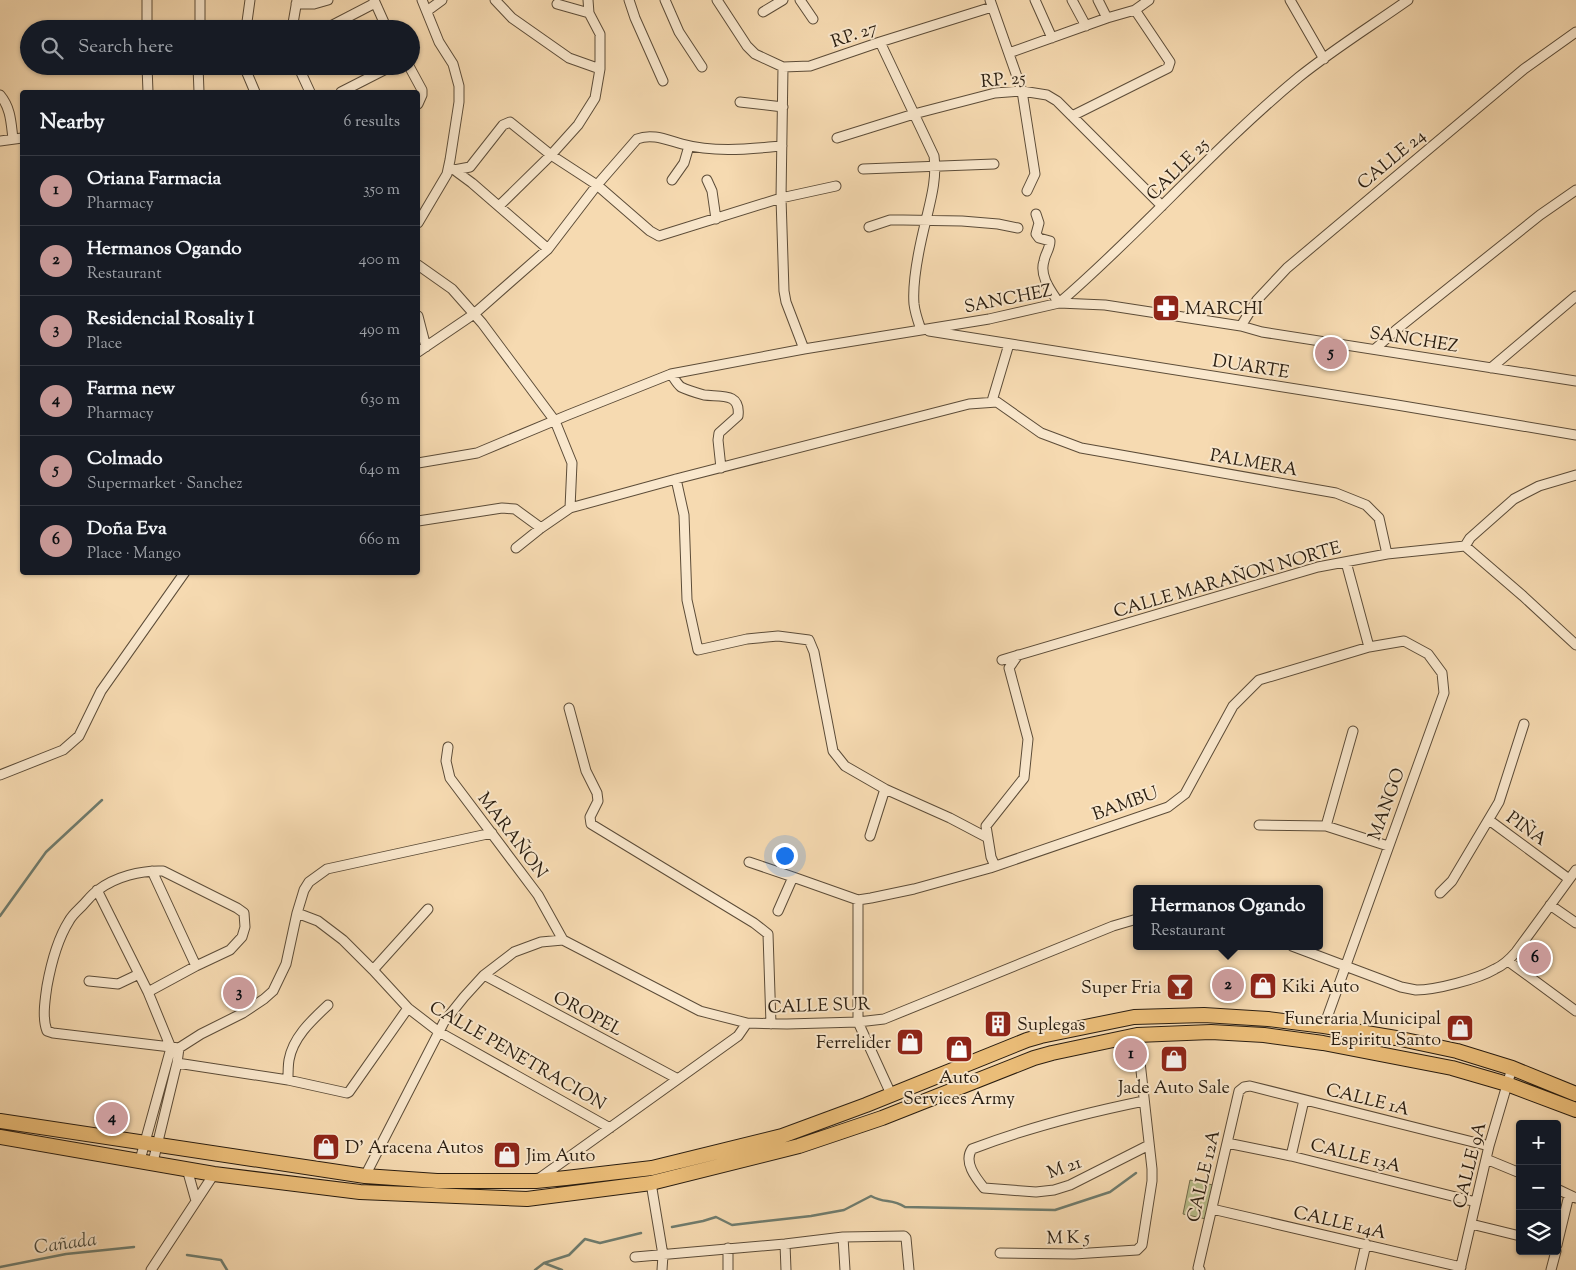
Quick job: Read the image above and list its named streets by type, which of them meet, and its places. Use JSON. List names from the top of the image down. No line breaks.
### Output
{"streets":{"street":["RP. 27","RP. 25","CALLE 24","CALLE 25","SANCHEZ","DUARTE","PALMERA","CALLE MARAÑON NORTE","BAMBU","MANGO","PIÑA","MARAÑON","CALLE SUR","OROPEL","CALLE PENETRACION","CALLE 1A","CALLE 13A","CALLE 9A","M 21","CALLE 12A","CALLE 14A","M K 5"]},"crossings":[["RP. 25","CALLE 25"],["CALLE 24","SANCHEZ"],["CALLE 25","SANCHEZ"],["SANCHEZ","DUARTE"],["PALMERA","CALLE MARAÑON NORTE"],["BAMBU","MANGO"],["MARAÑON","CALLE SUR"],["CALLE 1A","CALLE 9A"],["CALLE 1A","CALLE 12A"],["CALLE 13A","CALLE 9A"],["CALLE 13A","CALLE 12A"],["CALLE 9A","CALLE 14A"],["M 21","M K 5"],["CALLE 12A","CALLE 14A"]],"water":["Cañada"],"places":{"pharmacy":["MARCHI"],"shop":["Kiki Auto","Funeraria Municipal Espiritu Santo","Ferrelider","Auto Services Army","Jade Auto Sale","D' Aracena Autos","Jim Auto"],"bar":["Super Fria"],"building":["Suplegas"]},"page":{"search":"Search here","heading":["Nearby","6 results"],"list":[{"mark":"1","name":"Oriana Farmacia","note":"Pharmacy","value":"350 m"},{"mark":"2","name":"Hermanos Ogando","note":"Restaurant","value":"400 m"},{"mark":"3","name":"Residencial Rosaliy I","note":"Place","value":"490 m"},{"mark":"4","name":"Farma new","note":"Pharmacy","value":"630 m"},{"mark":"5","name":"Colmado","note":"Supermarket · Sanchez","value":"640 m"},{"mark":"6","name":"Doña Eva","note":"Place · Mango","value":"660 m"}],"pins":["5","6","2","3","1","4"],"popup":["Hermanos Ogando","Restaurant"],"map_buttons":["+","−"]}}
